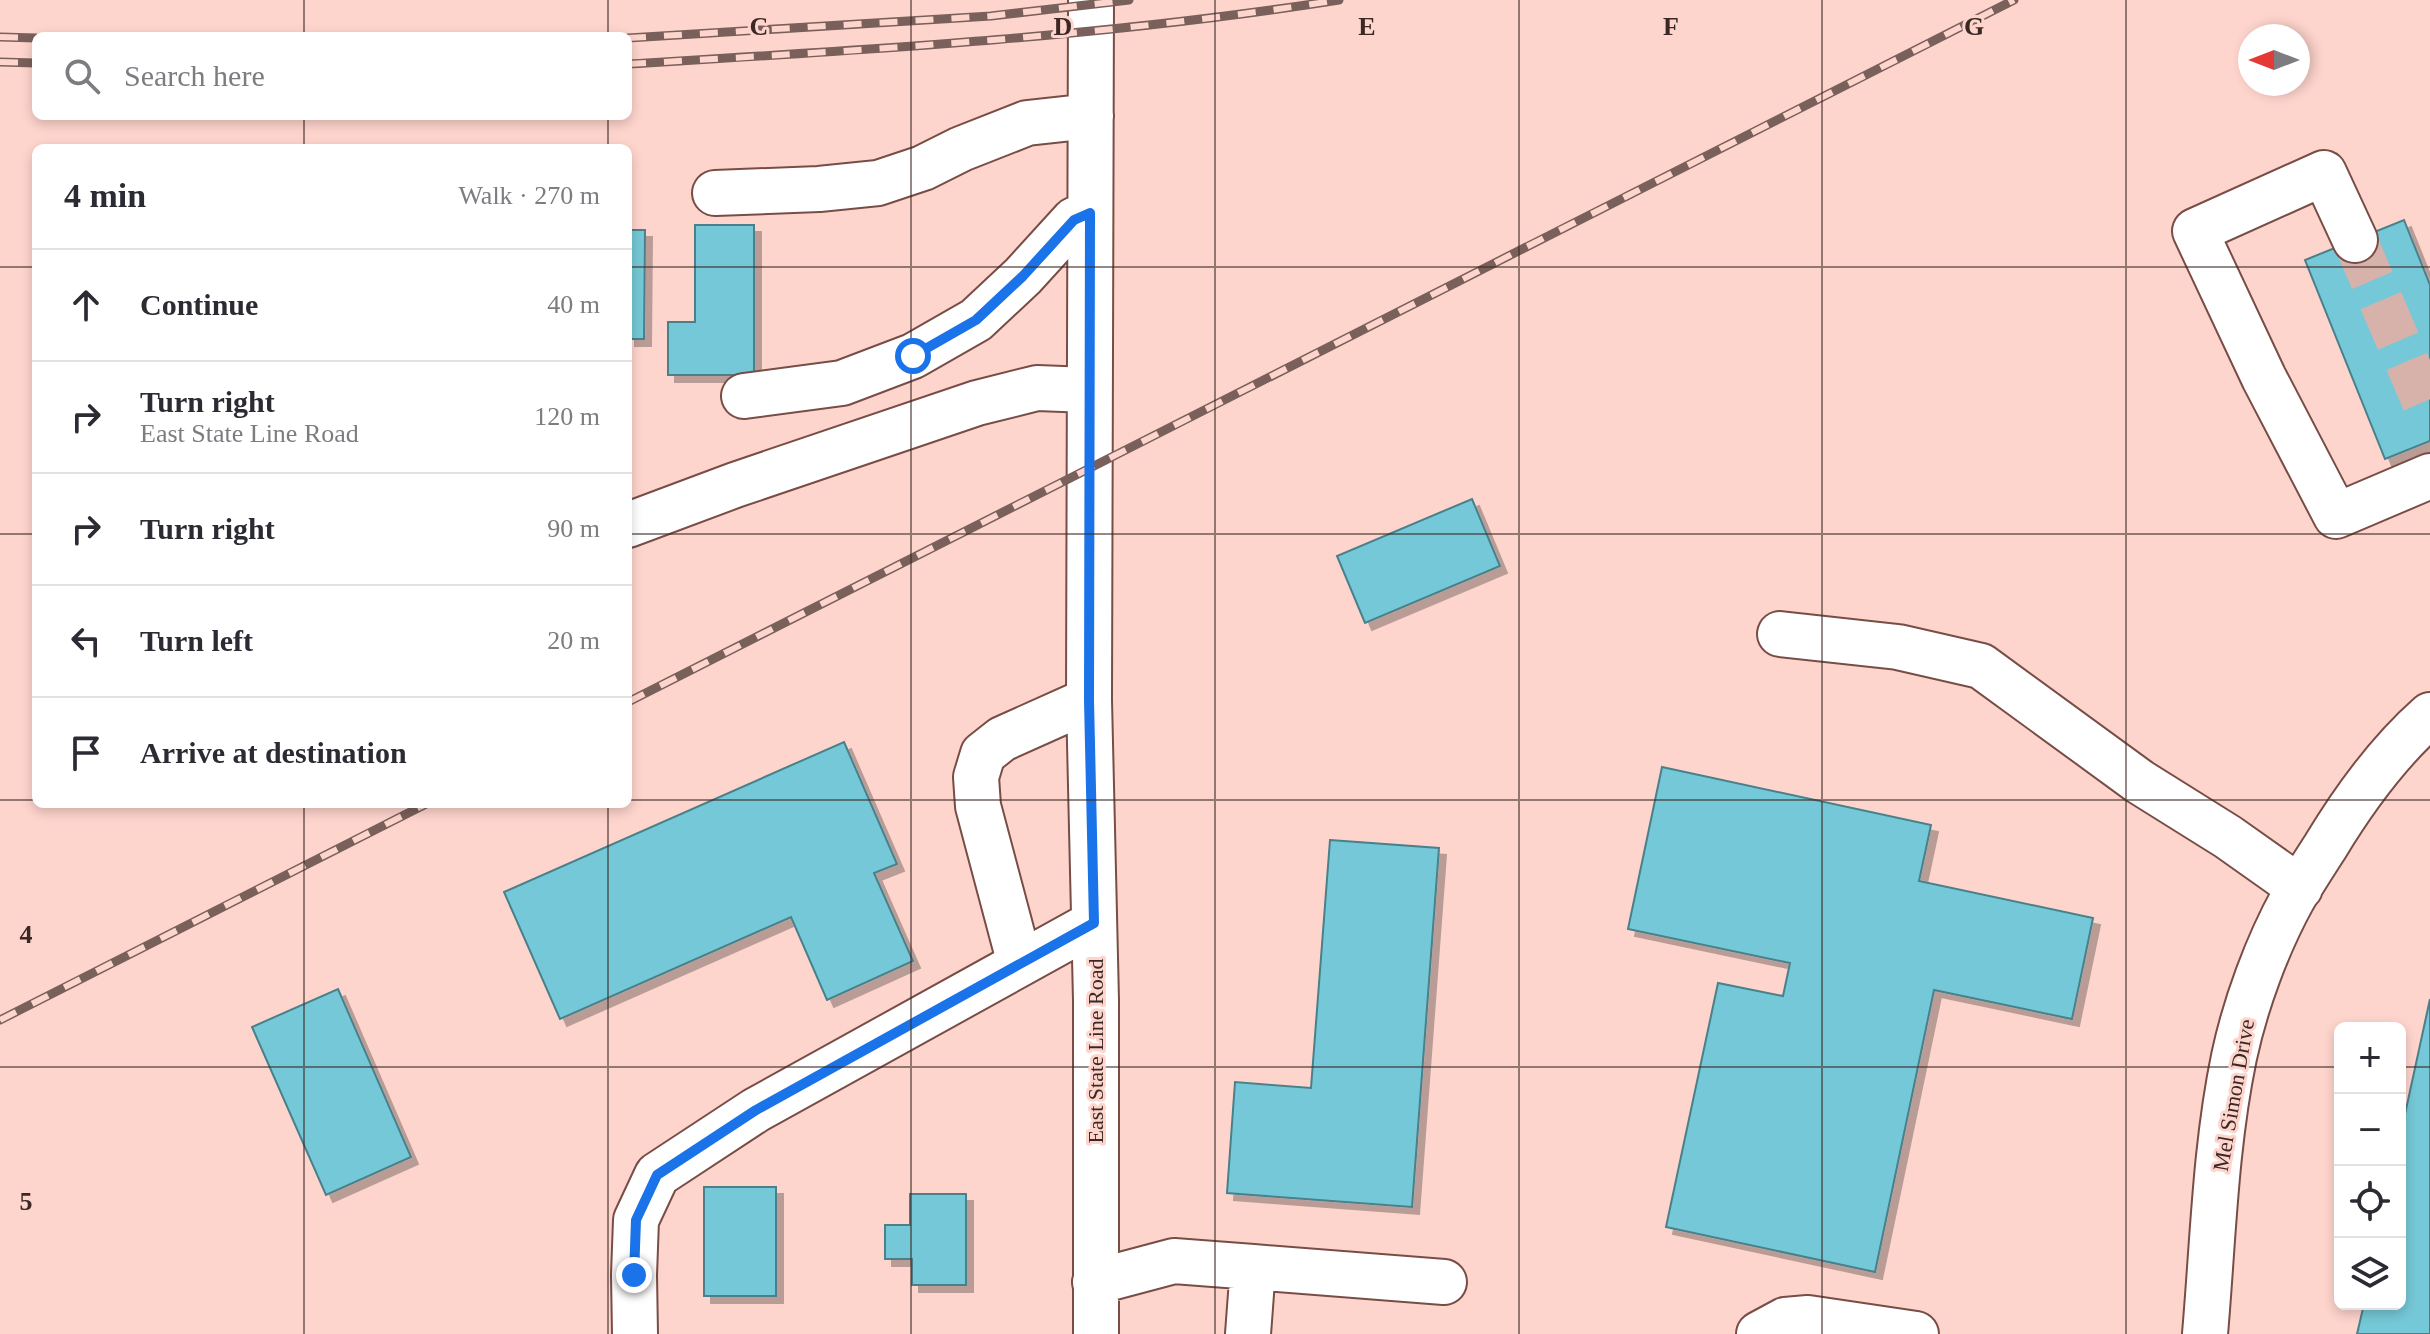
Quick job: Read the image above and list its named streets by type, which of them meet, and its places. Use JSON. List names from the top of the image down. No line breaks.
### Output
{"streets":{"street":["East State Line Road","Mel Simon Drive"]},"north":"left","page":{"search":"Search here","heading":["4 min","Walk · 270 m"],"list":[["Continue","40 m"],["Turn right","East State Line Road","120 m"],["Turn right","90 m"],["Turn left","20 m"],"Arrive at destination"],"map_buttons":["+","−"]},"grid":{"columns":["C","D","E","F","G"],"rows":["4","5"]}}
